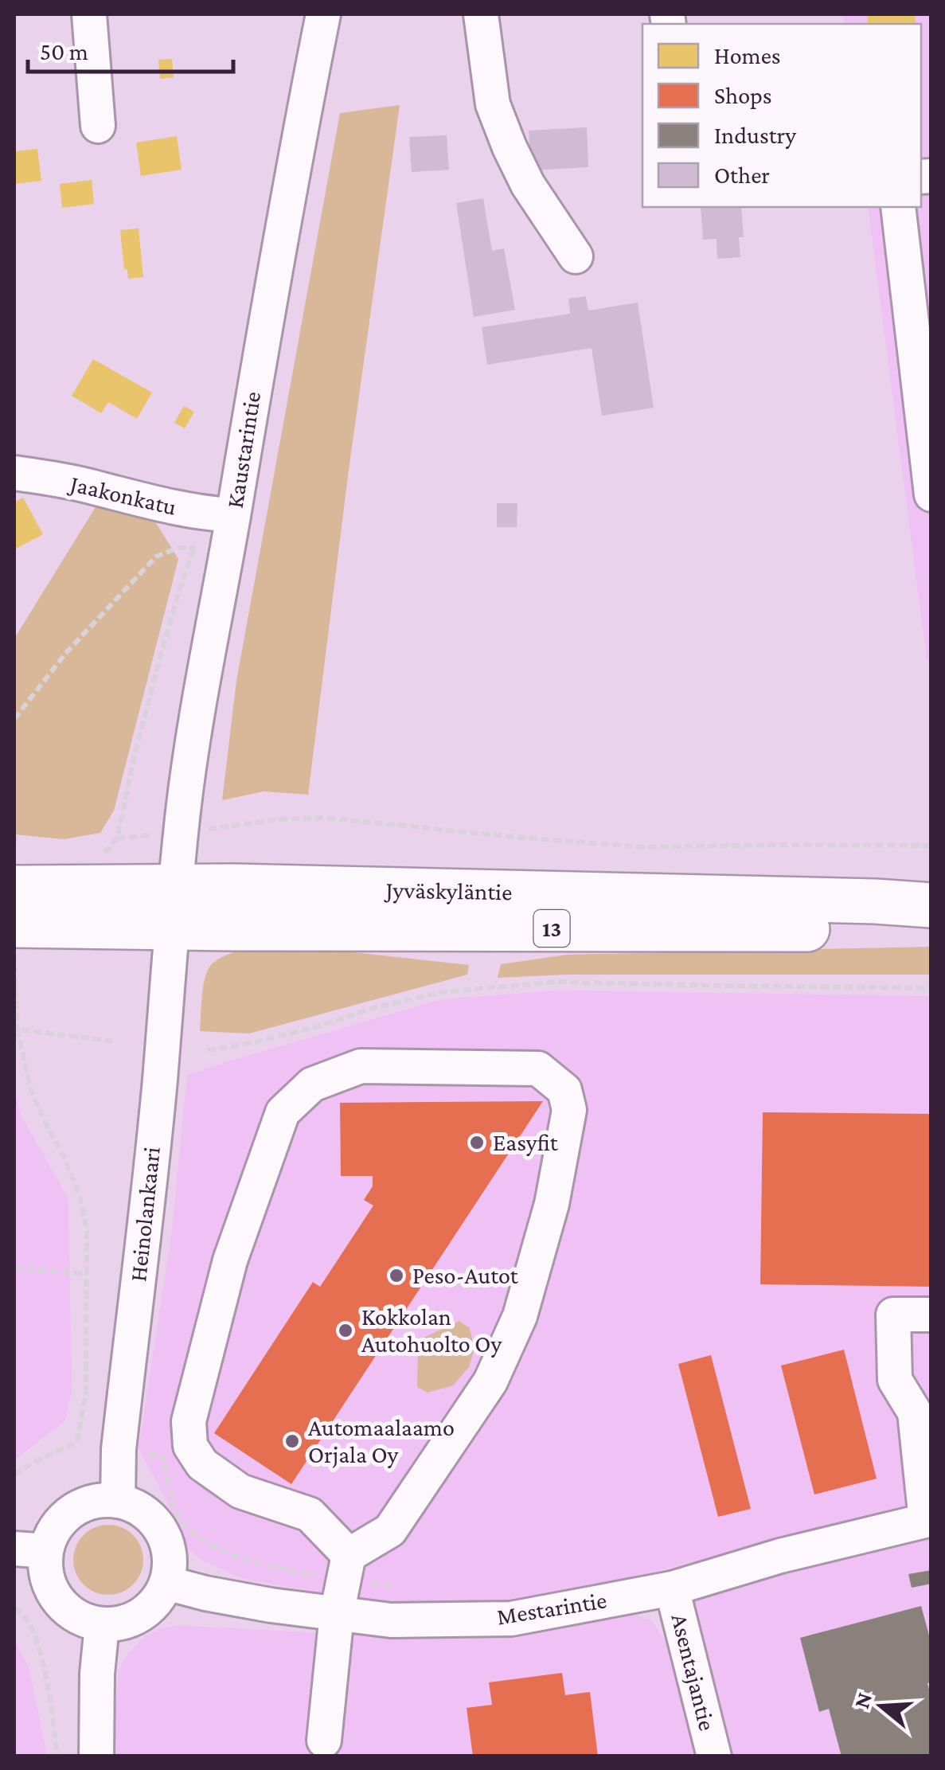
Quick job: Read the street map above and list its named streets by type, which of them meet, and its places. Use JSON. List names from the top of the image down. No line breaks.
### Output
{"streets":{"highway":["Jyväskyläntie","13"],"street":["Kaustarintie","Jaakonkatu","Heinolankaari","Mestarintie","Asentajantie"]},"crossings":[["Kaustarintie","Jaakonkatu"],["Kaustarintie","Jyväskyläntie"],["Kaustarintie","Heinolankaari"],["Jyväskyläntie","Heinolankaari"],["Heinolankaari","Mestarintie"],["Mestarintie","Asentajantie"]],"places":["Easyfit","Peso-Autot","Kokkolan Autohuolto Oy","Automaalaamo Orjala Oy"],"legend":["Homes","Shops","Industry","Other"],"scale_bar":"50 m","north":"left"}
